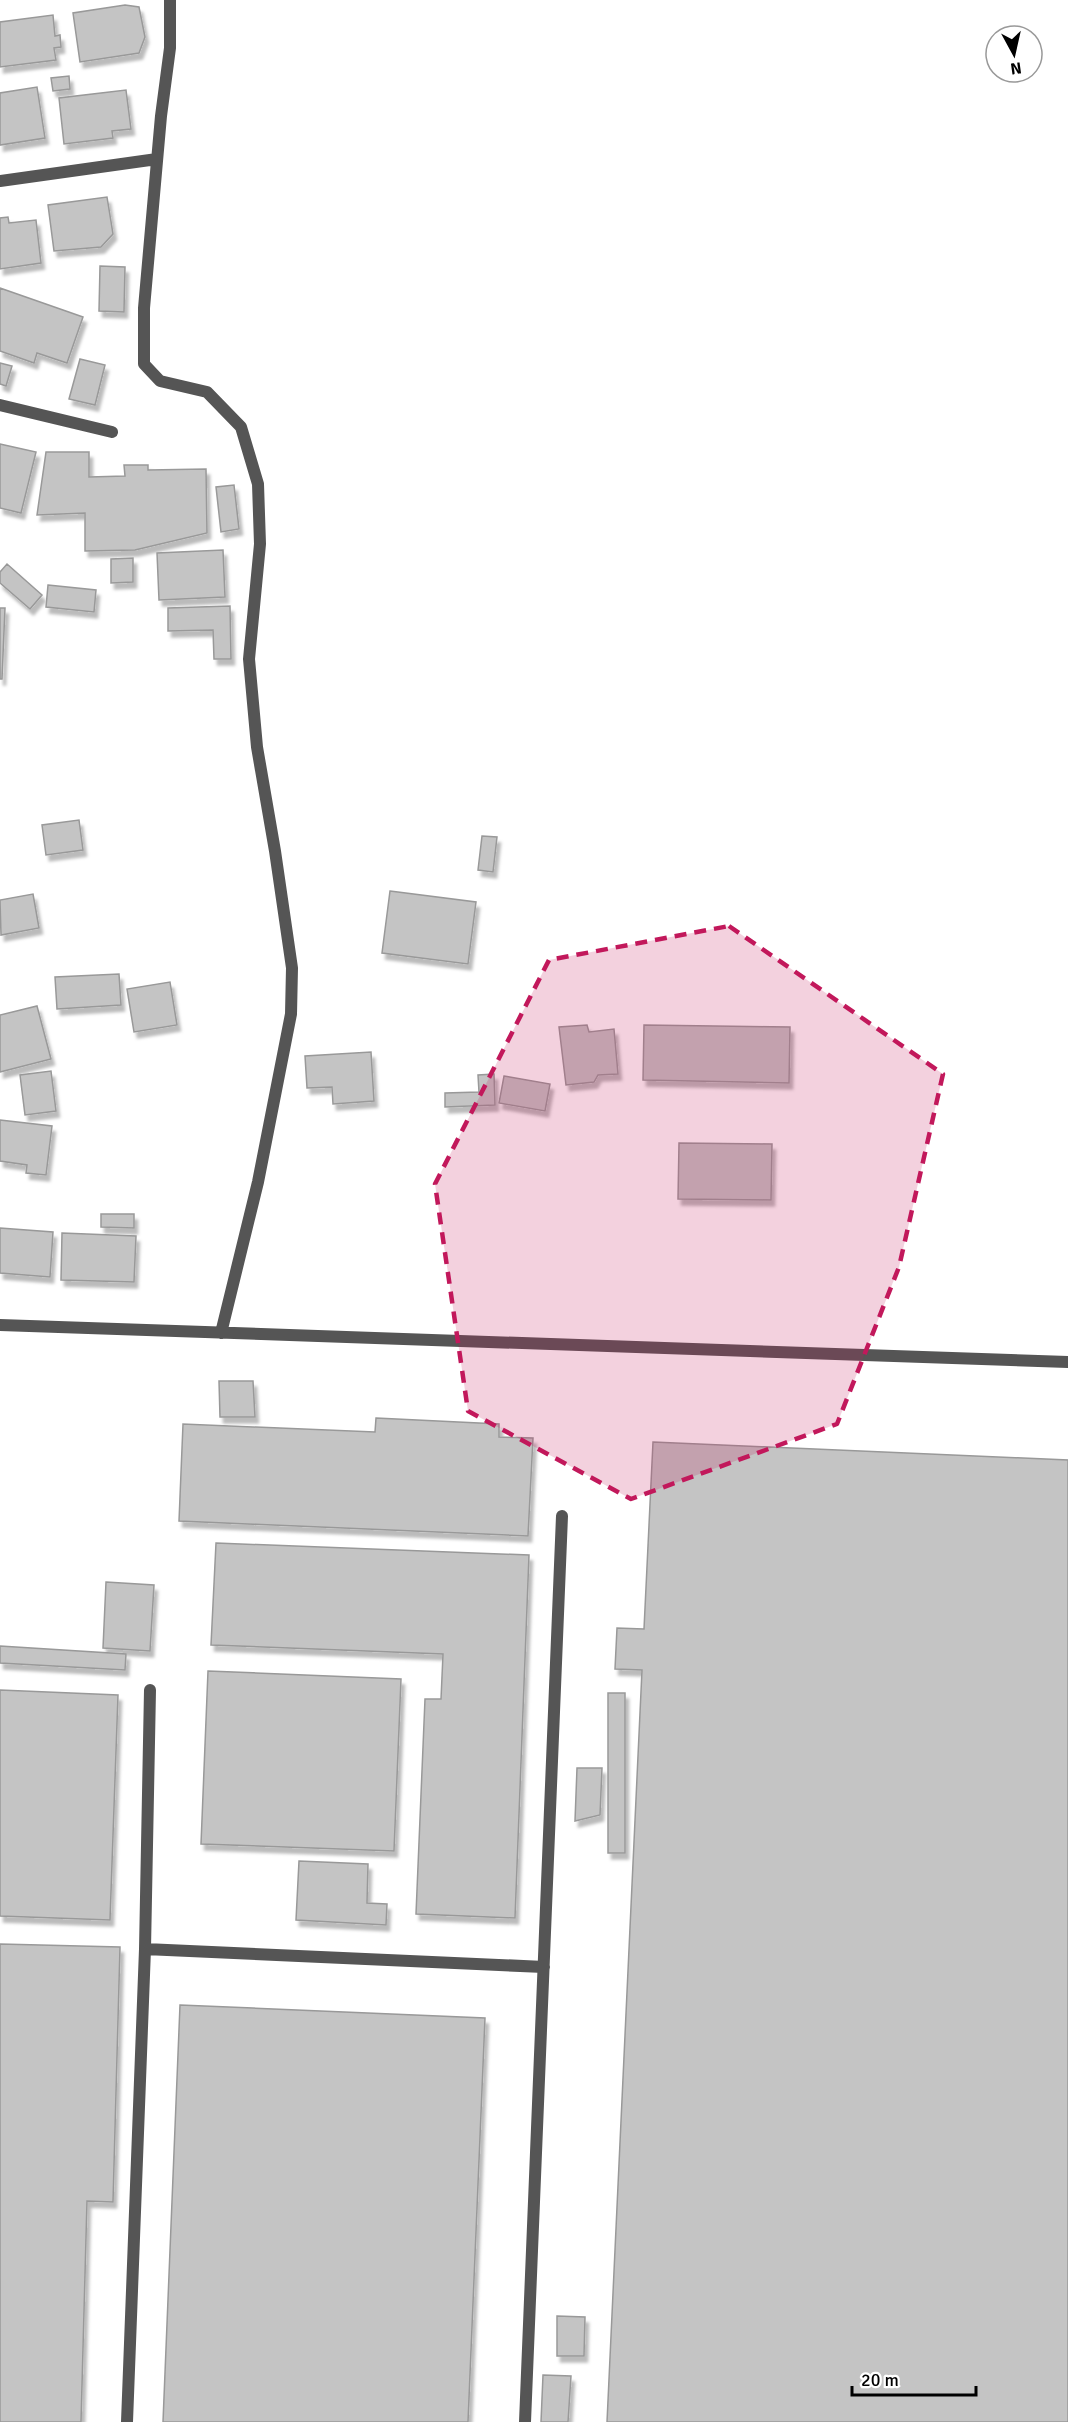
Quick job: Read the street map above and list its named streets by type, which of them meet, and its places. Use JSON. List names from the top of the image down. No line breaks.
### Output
{"scale_bar":"20 m","north":"bottom"}
